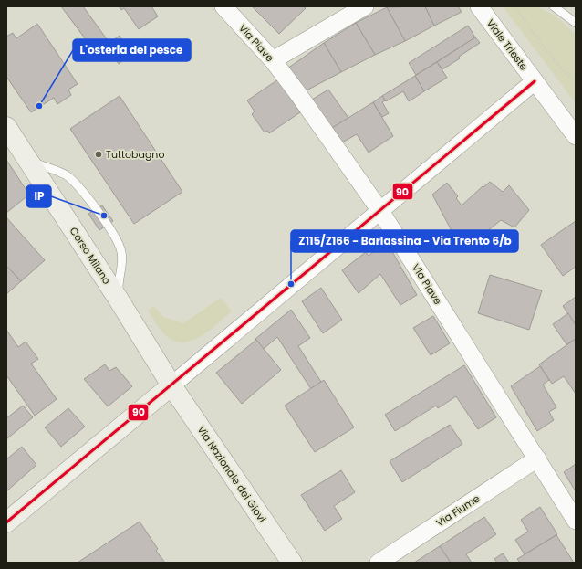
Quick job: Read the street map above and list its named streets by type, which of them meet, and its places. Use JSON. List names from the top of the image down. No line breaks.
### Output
{"streets":{"main road":["Corso Milano","Via Nazionale dei Giovi"],"street":["Via Piave","Viale Trieste","Via Fiume"]},"crossings":[["Via Piave","Via Fiume"],["Corso Milano","Via Nazionale dei Giovi"]],"places":["L'osteria del pesce","Tuttobagno","IP","Z115/Z166 - Barlassina - Via Trento 6/b"],"lines":["transit line 90"]}
